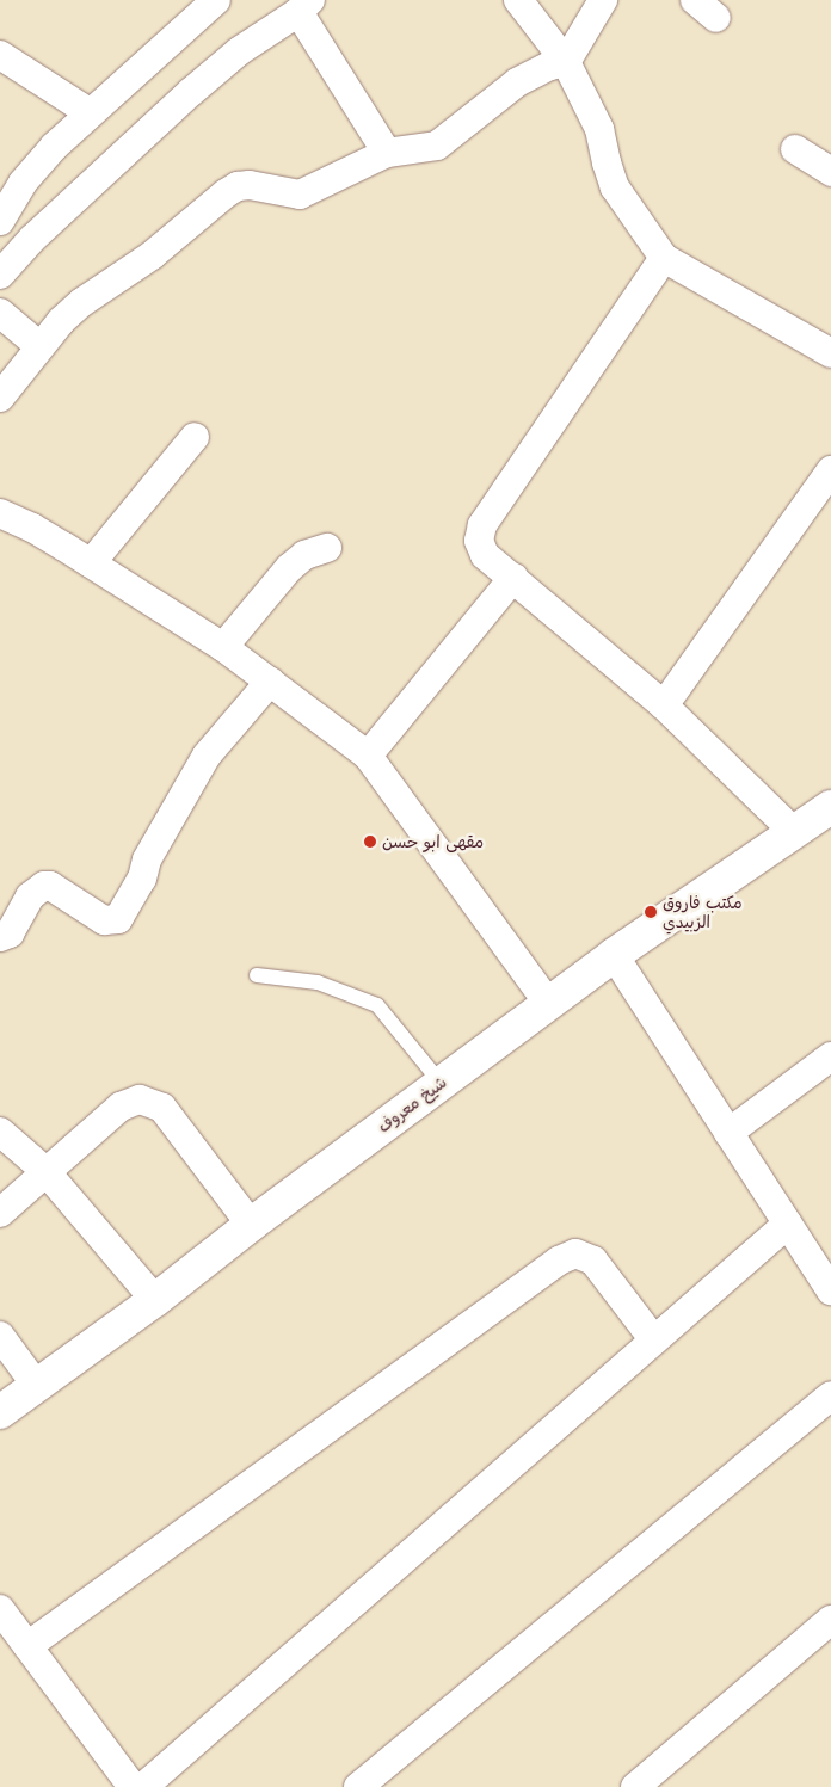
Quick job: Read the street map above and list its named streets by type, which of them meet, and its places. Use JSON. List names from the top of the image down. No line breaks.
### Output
{"streets":{"street":["شیخ معروف"]},"places":["مقهى ابو حسن","مكتب فاروق الزبيدي"]}
